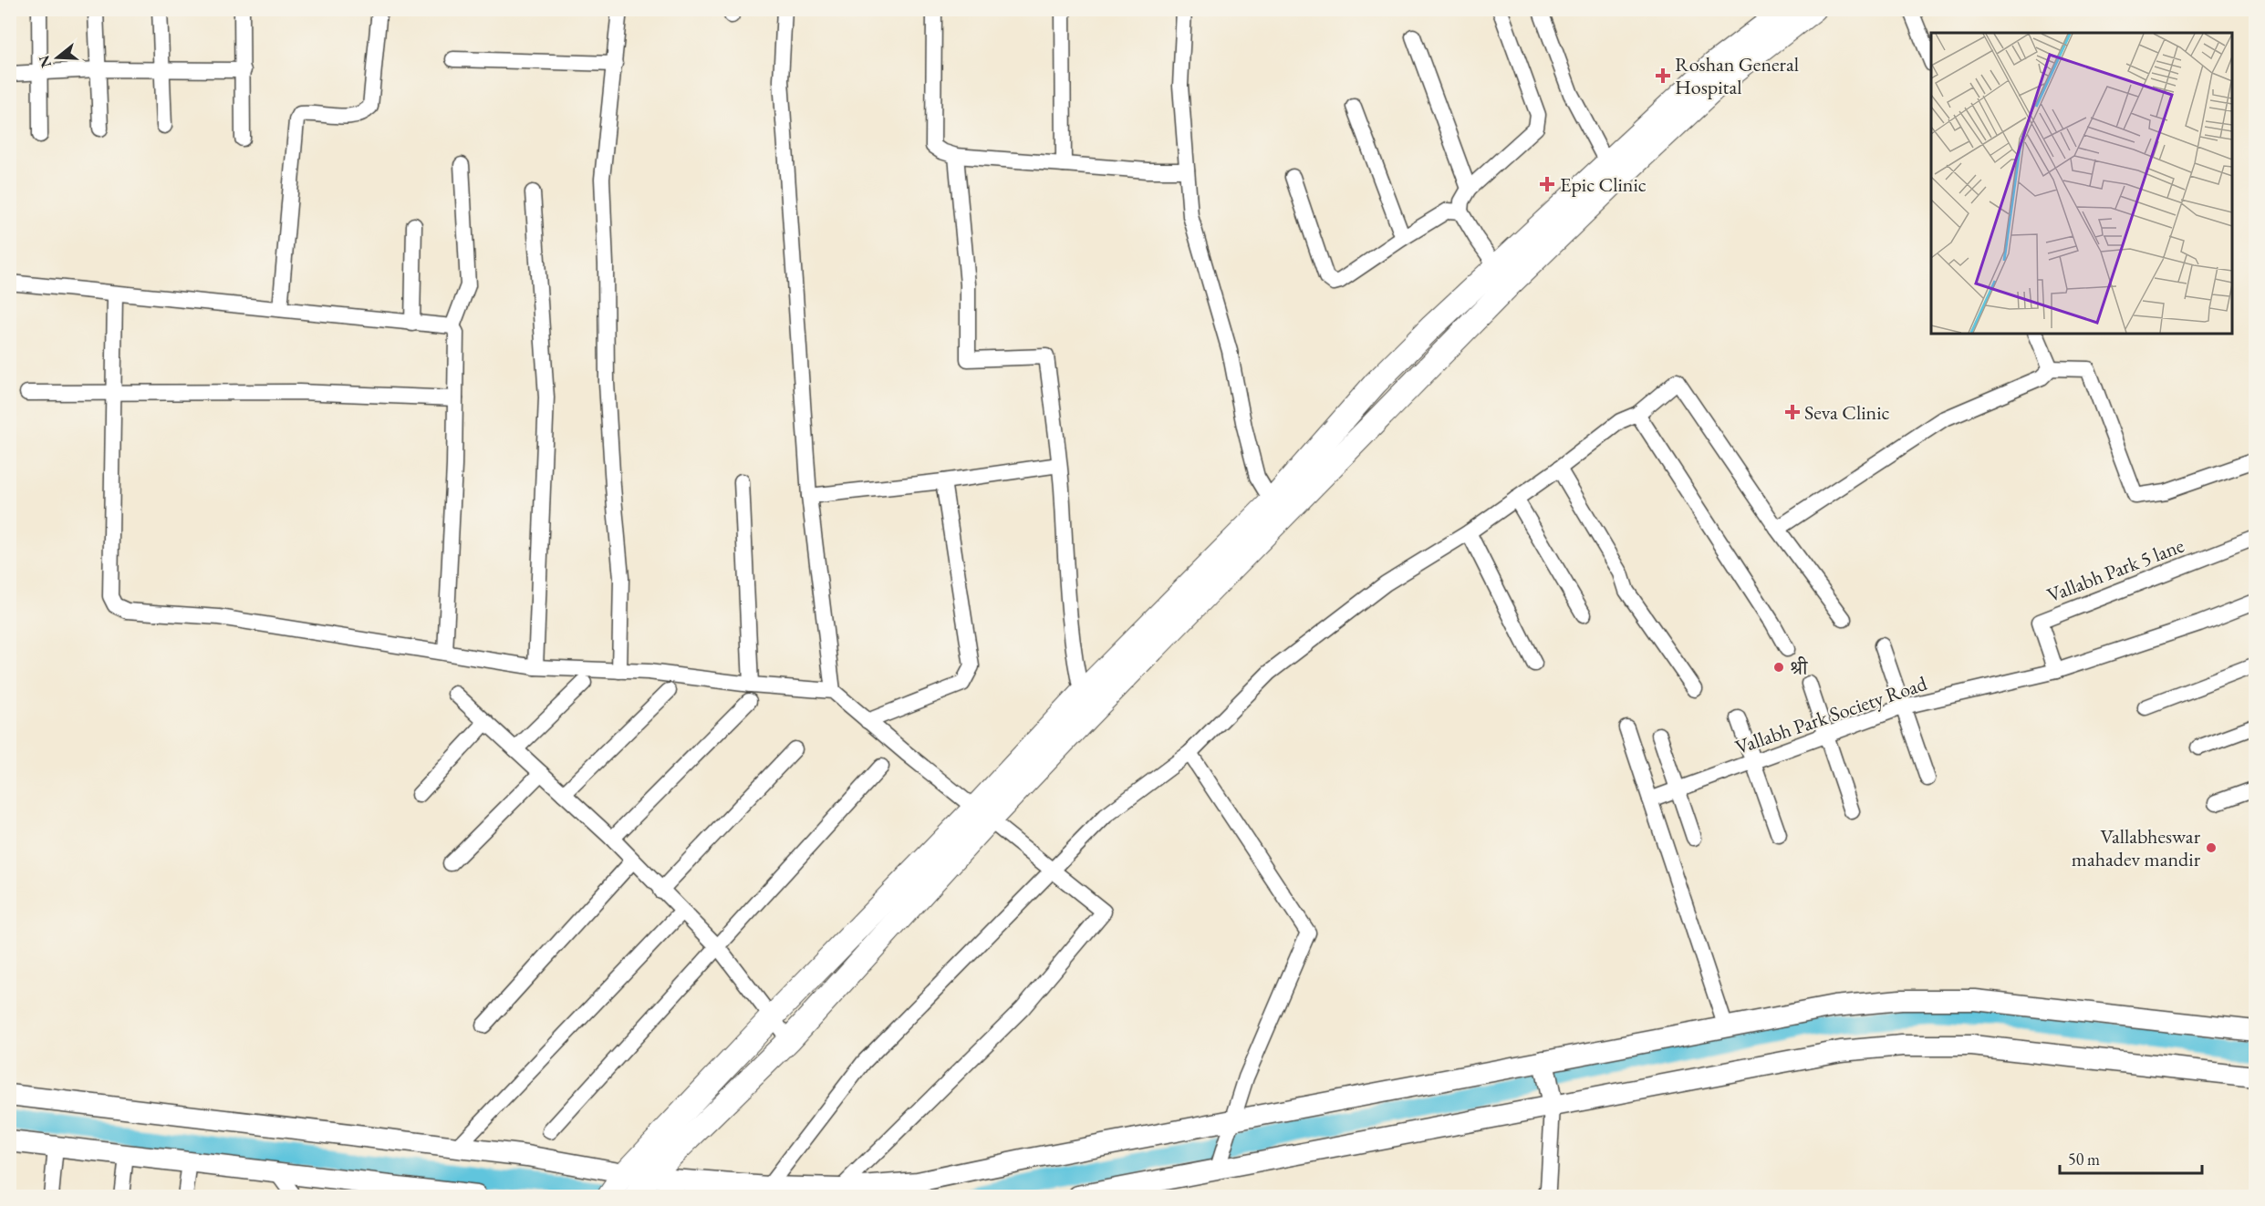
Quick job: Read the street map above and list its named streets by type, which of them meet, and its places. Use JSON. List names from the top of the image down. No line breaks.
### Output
{"streets":{"street":["Vallabh Park 5 lane","Vallabh Park Society Road"]},"crossings":[["Vallabh Park 5 lane","Vallabh Park Society Road"]],"places":{"health":["Roshan General Hospital","Epic Clinic","Seva Clinic"],"other":["श्री","Vallabheswar mahadev mandir"]},"scale_bar":"50 m","north":"left"}
